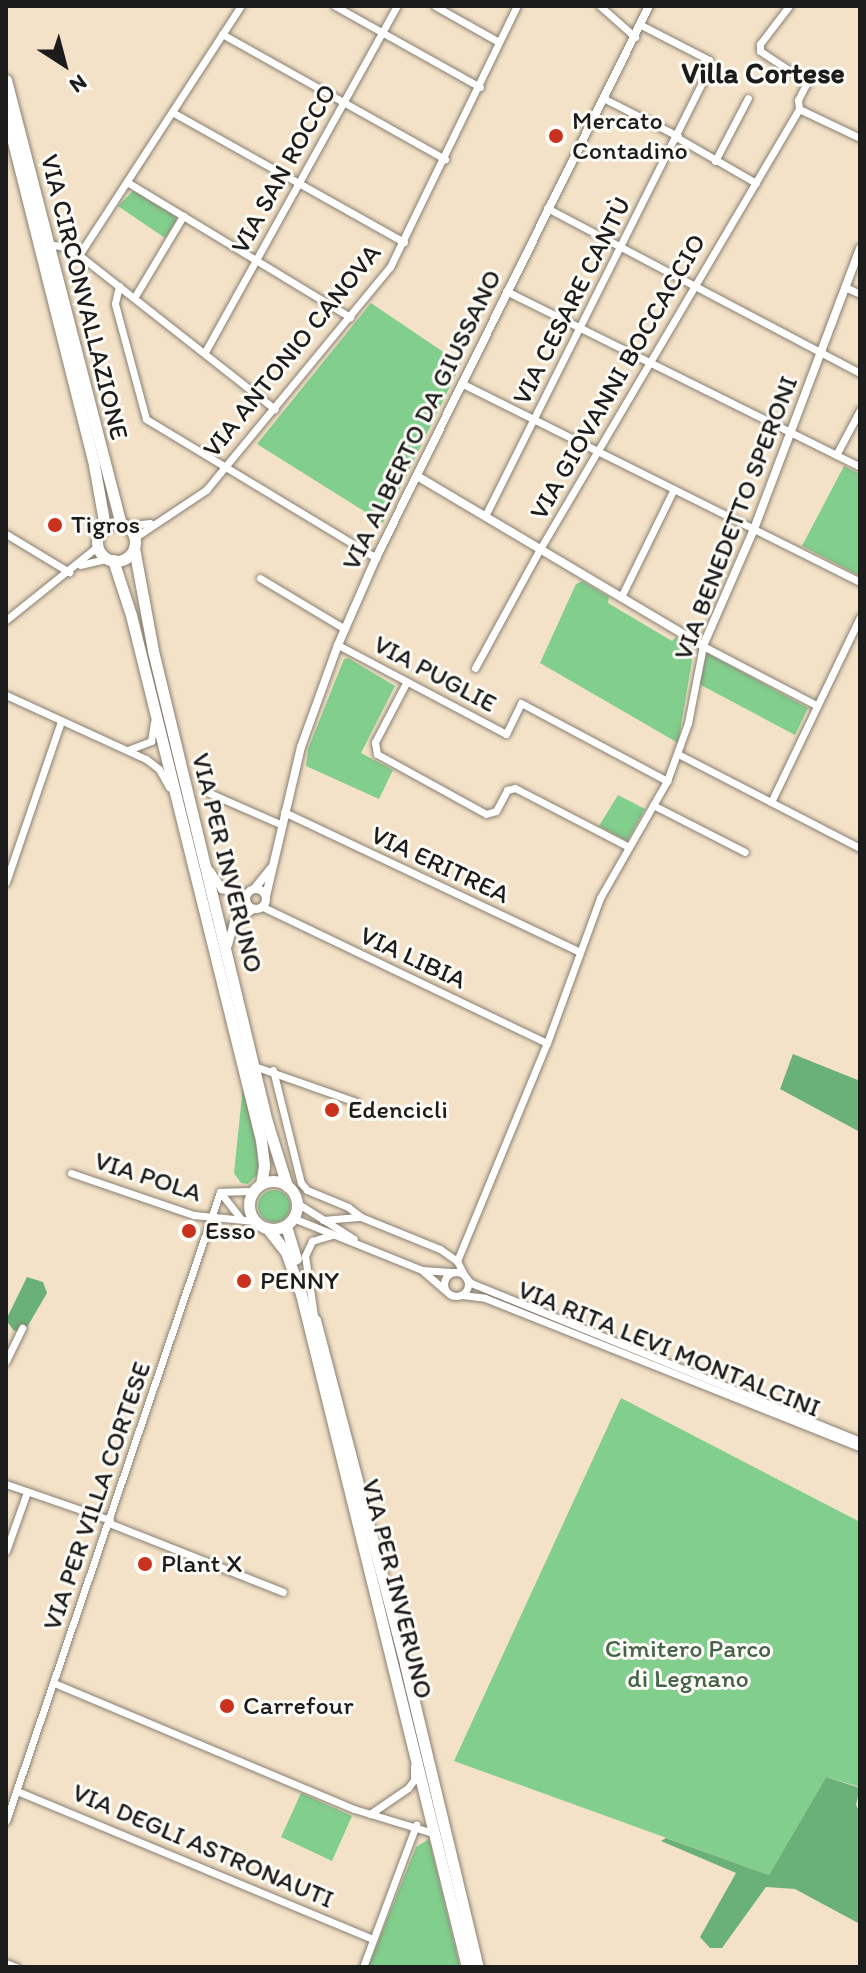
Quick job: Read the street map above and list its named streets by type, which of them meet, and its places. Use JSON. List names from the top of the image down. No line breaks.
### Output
{"streets":{"main road":["VIA CIRCONVALLAZIONE","VIA PER INVERUNO"],"street":["VIA SAN ROCCO","VIA CESARE CANTÙ","VIA ANTONIO CANOVA","VIA GIOVANNI BOCCACCIO","VIA ALBERTO DA GIUSSANO","VIA BENEDETTO SPERONI","VIA PUGLIE","VIA ERITREA","VIA LIBIA","VIA POLA","VIA RITA LEVI MONTALCINI","VIA PER VILLA CORTESE","VIA DEGLI ASTRONAUTI"]},"crossings":[["VIA CIRCONVALLAZIONE","VIA ANTONIO CANOVA"],["VIA CIRCONVALLAZIONE","VIA PER INVERUNO"],["VIA CESARE CANTÙ","VIA ALBERTO DA GIUSSANO"],["VIA ANTONIO CANOVA","VIA PER INVERUNO"],["VIA ALBERTO DA GIUSSANO","VIA PUGLIE"],["VIA ALBERTO DA GIUSSANO","VIA ERITREA"],["VIA ALBERTO DA GIUSSANO","VIA LIBIA"],["VIA BENEDETTO SPERONI","VIA PUGLIE"],["VIA BENEDETTO SPERONI","VIA ERITREA"],["VIA BENEDETTO SPERONI","VIA LIBIA"],["VIA POLA","VIA PER VILLA CORTESE"],["VIA PER VILLA CORTESE","VIA DEGLI ASTRONAUTI"]],"districts":["Villa Cortese"],"parks":["Cimitero Parco di Legnano"],"places":["Mercato Contadino","Tigros","Edencicli","Esso","PENNY","Plant X","Carrefour"],"north":"bottom right"}
